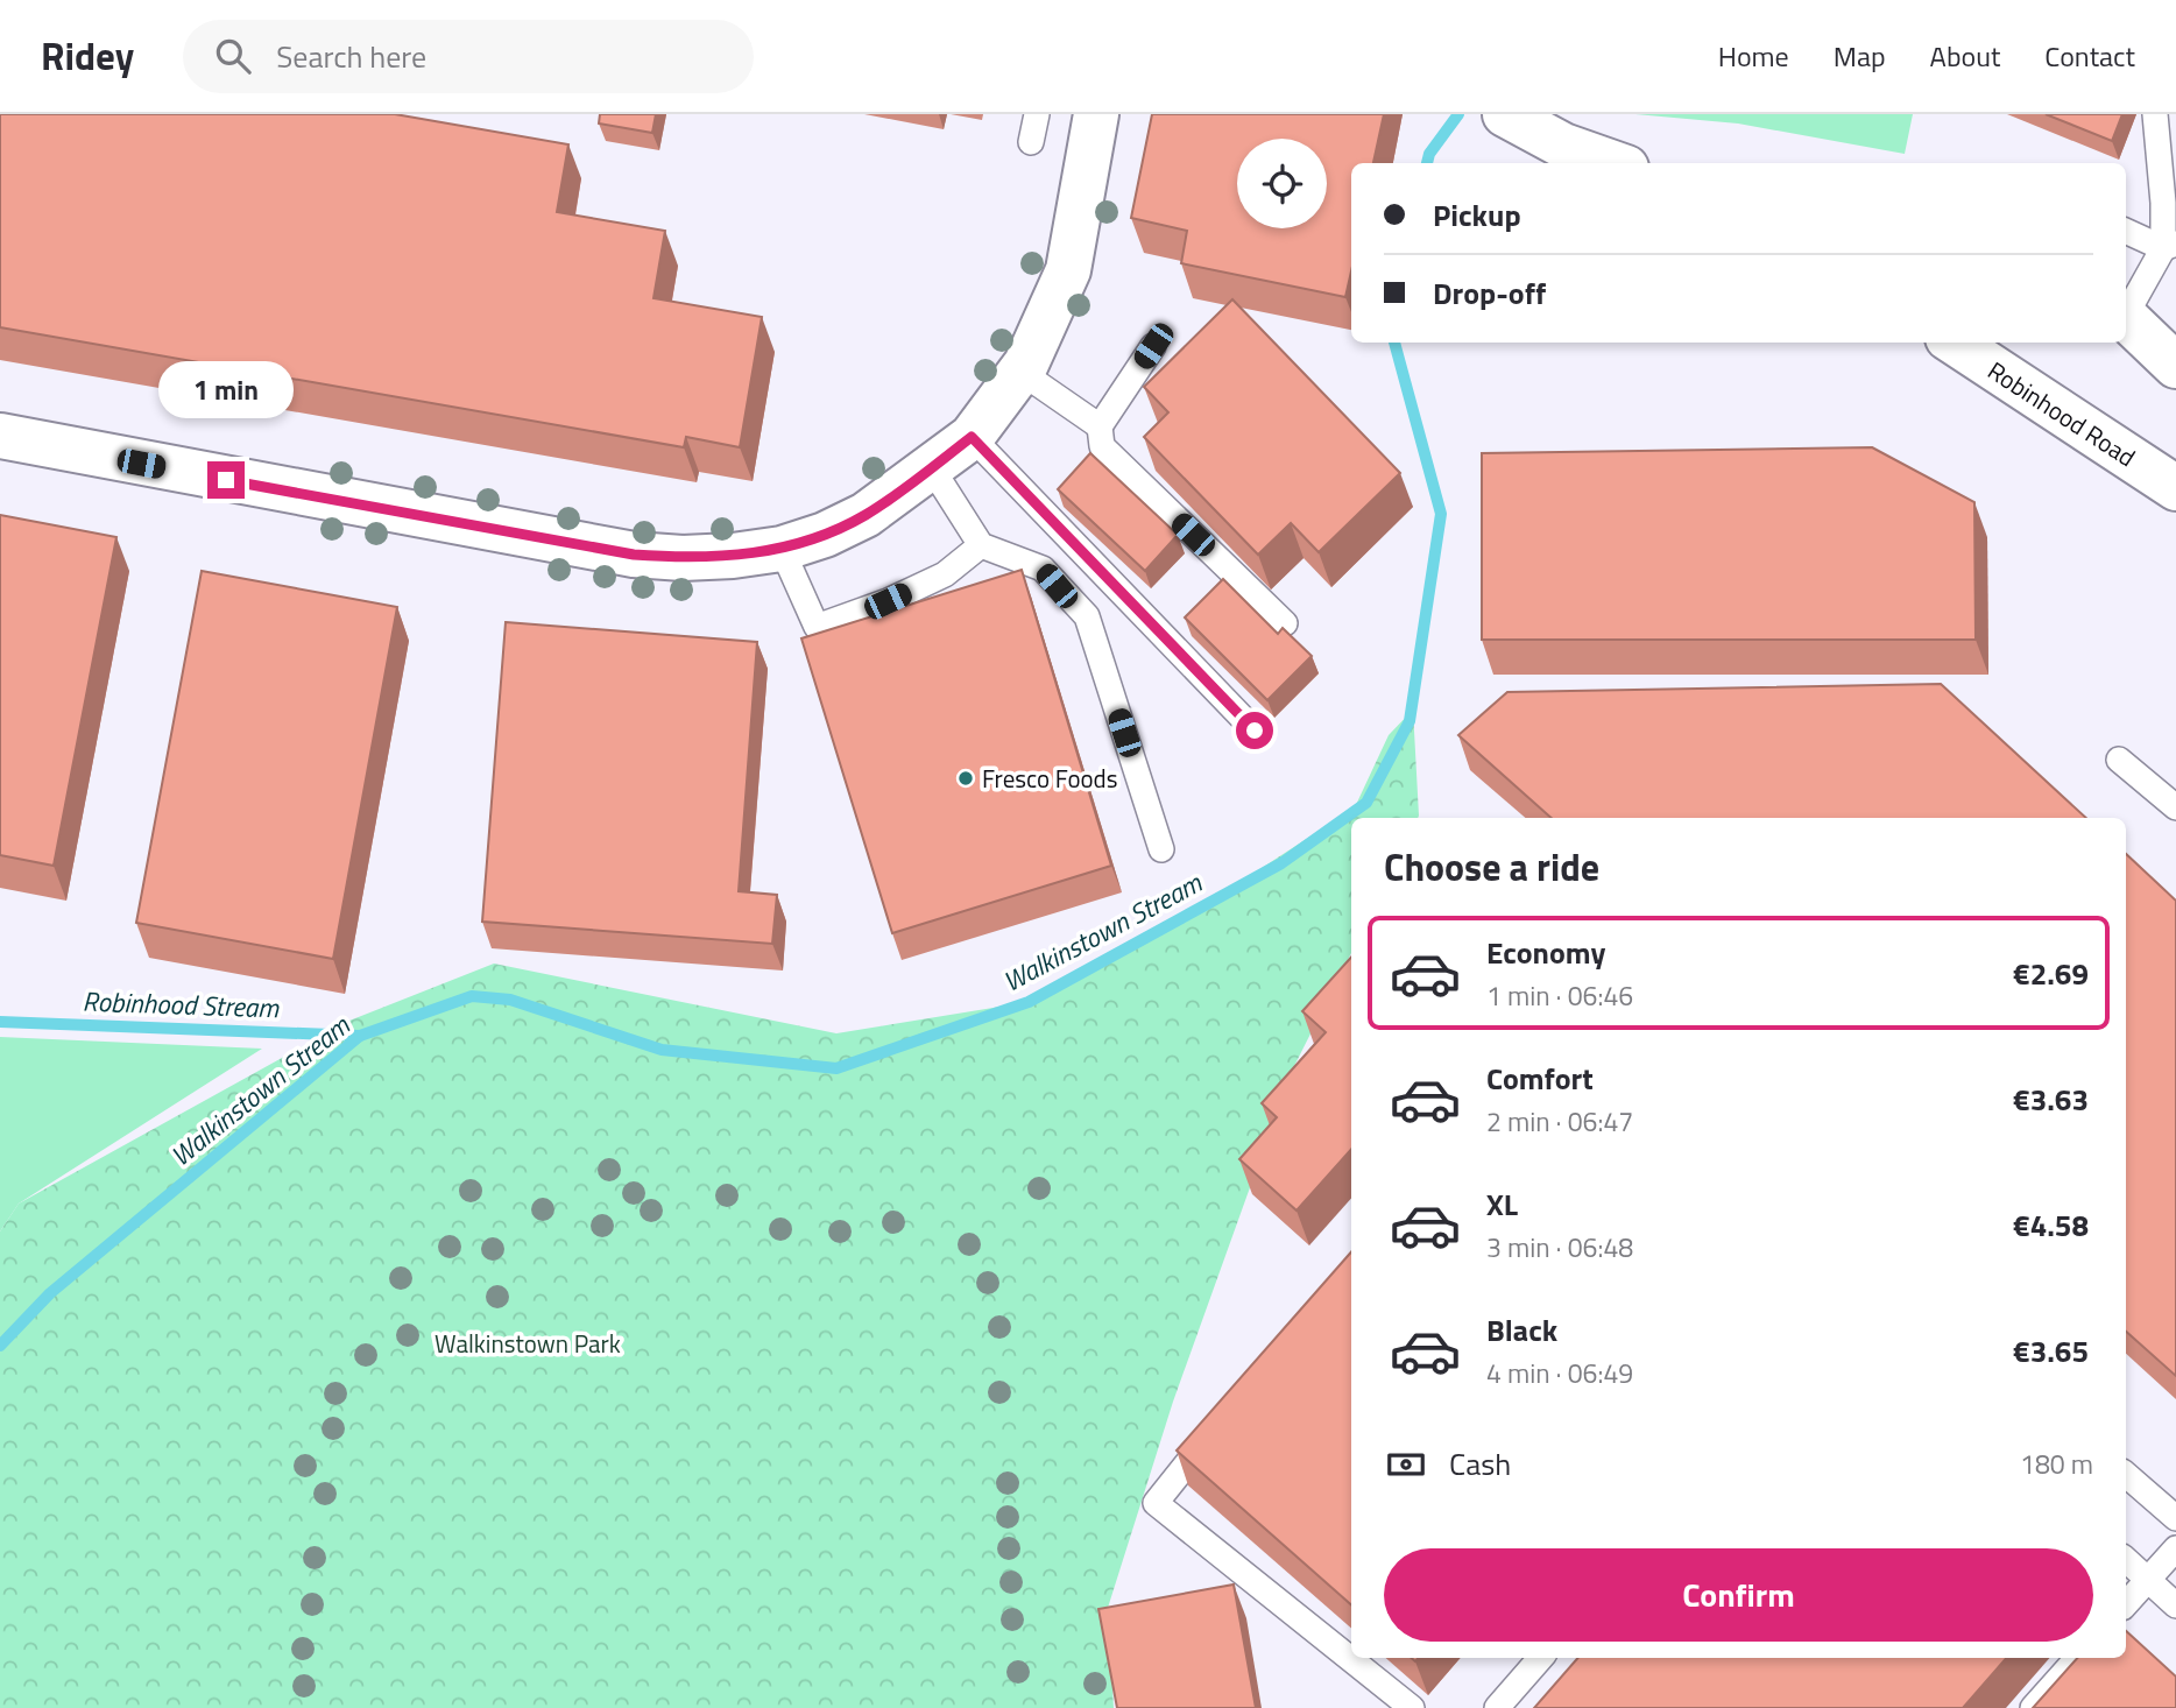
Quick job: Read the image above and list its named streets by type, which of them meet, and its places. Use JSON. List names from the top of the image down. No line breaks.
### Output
{"streets":{"street":["Robinhood Road"]},"water":["Walkinstown Stream","Robinhood Stream"],"parks":["Walkinstown Park"],"places":["Fresco Foods"],"page":{"header":"Ridey","search":"Search here","nav":["Home","Map","About","Contact"],"banner":["Pickup","Drop-off"],"bubble":"1 min","heading":"Choose a ride","list":[{"name":"Economy","note":"1 min · 06:46","value":"€2.69"},{"name":"Comfort","note":"2 min · 06:47","value":"€3.63"},{"name":"XL","note":"3 min · 06:48","value":"€4.58"},{"name":"Black","note":"4 min · 06:49","value":"€3.65"}],"pay":["Cash","180 m"],"buttons":"Confirm"}}
